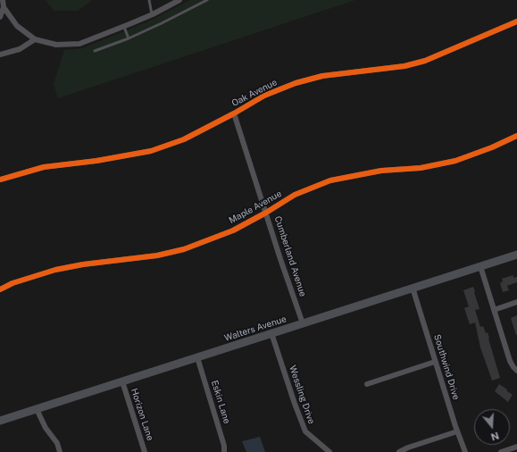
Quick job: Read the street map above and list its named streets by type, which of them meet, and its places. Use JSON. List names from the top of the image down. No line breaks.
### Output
{"streets":{"main road":["Walters Avenue"],"street":["Oak Avenue","Maple Avenue","Cumberland Avenue","Southwind Drive","Wessling Drive","Eskin Lane","Horizon Lane"]},"crossings":[["Oak Avenue","Cumberland Avenue"],["Maple Avenue","Cumberland Avenue"],["Cumberland Avenue","Walters Avenue"],["Walters Avenue","Southwind Drive"],["Walters Avenue","Wessling Drive"],["Walters Avenue","Eskin Lane"],["Walters Avenue","Horizon Lane"]],"north":"bottom"}
